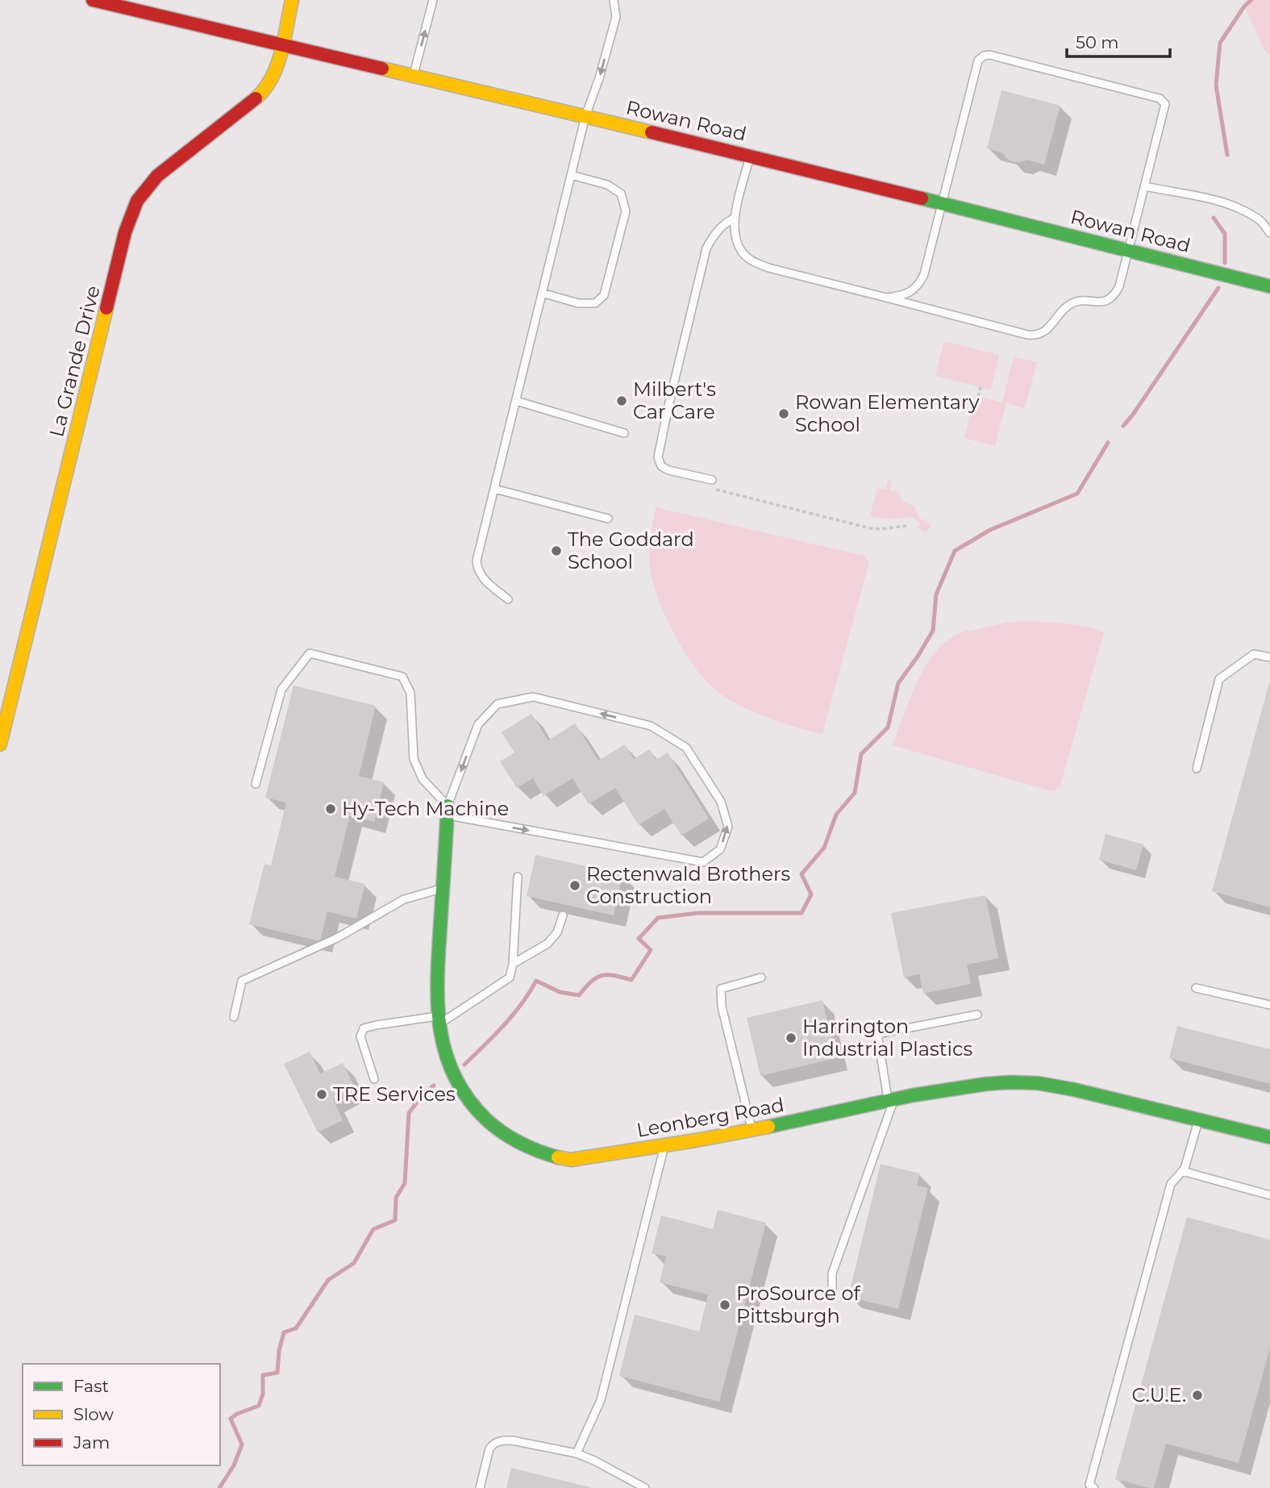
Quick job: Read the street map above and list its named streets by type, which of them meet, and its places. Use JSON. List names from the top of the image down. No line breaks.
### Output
{"streets":{"street":["Rowan Road","La Grande Drive","Leonberg Road"]},"crossings":[["Rowan Road","La Grande Drive"]],"places":["Milbert's Car Care","Rowan Elementary School","The Goddard School","Hy-Tech Machine","Rectenwald Brothers Construction","Harrington Industrial Plastics","TRE Services","ProSource of Pittsburgh","C.U.E."],"legend":["Fast","Slow","Jam"],"scale_bar":"50 m"}
